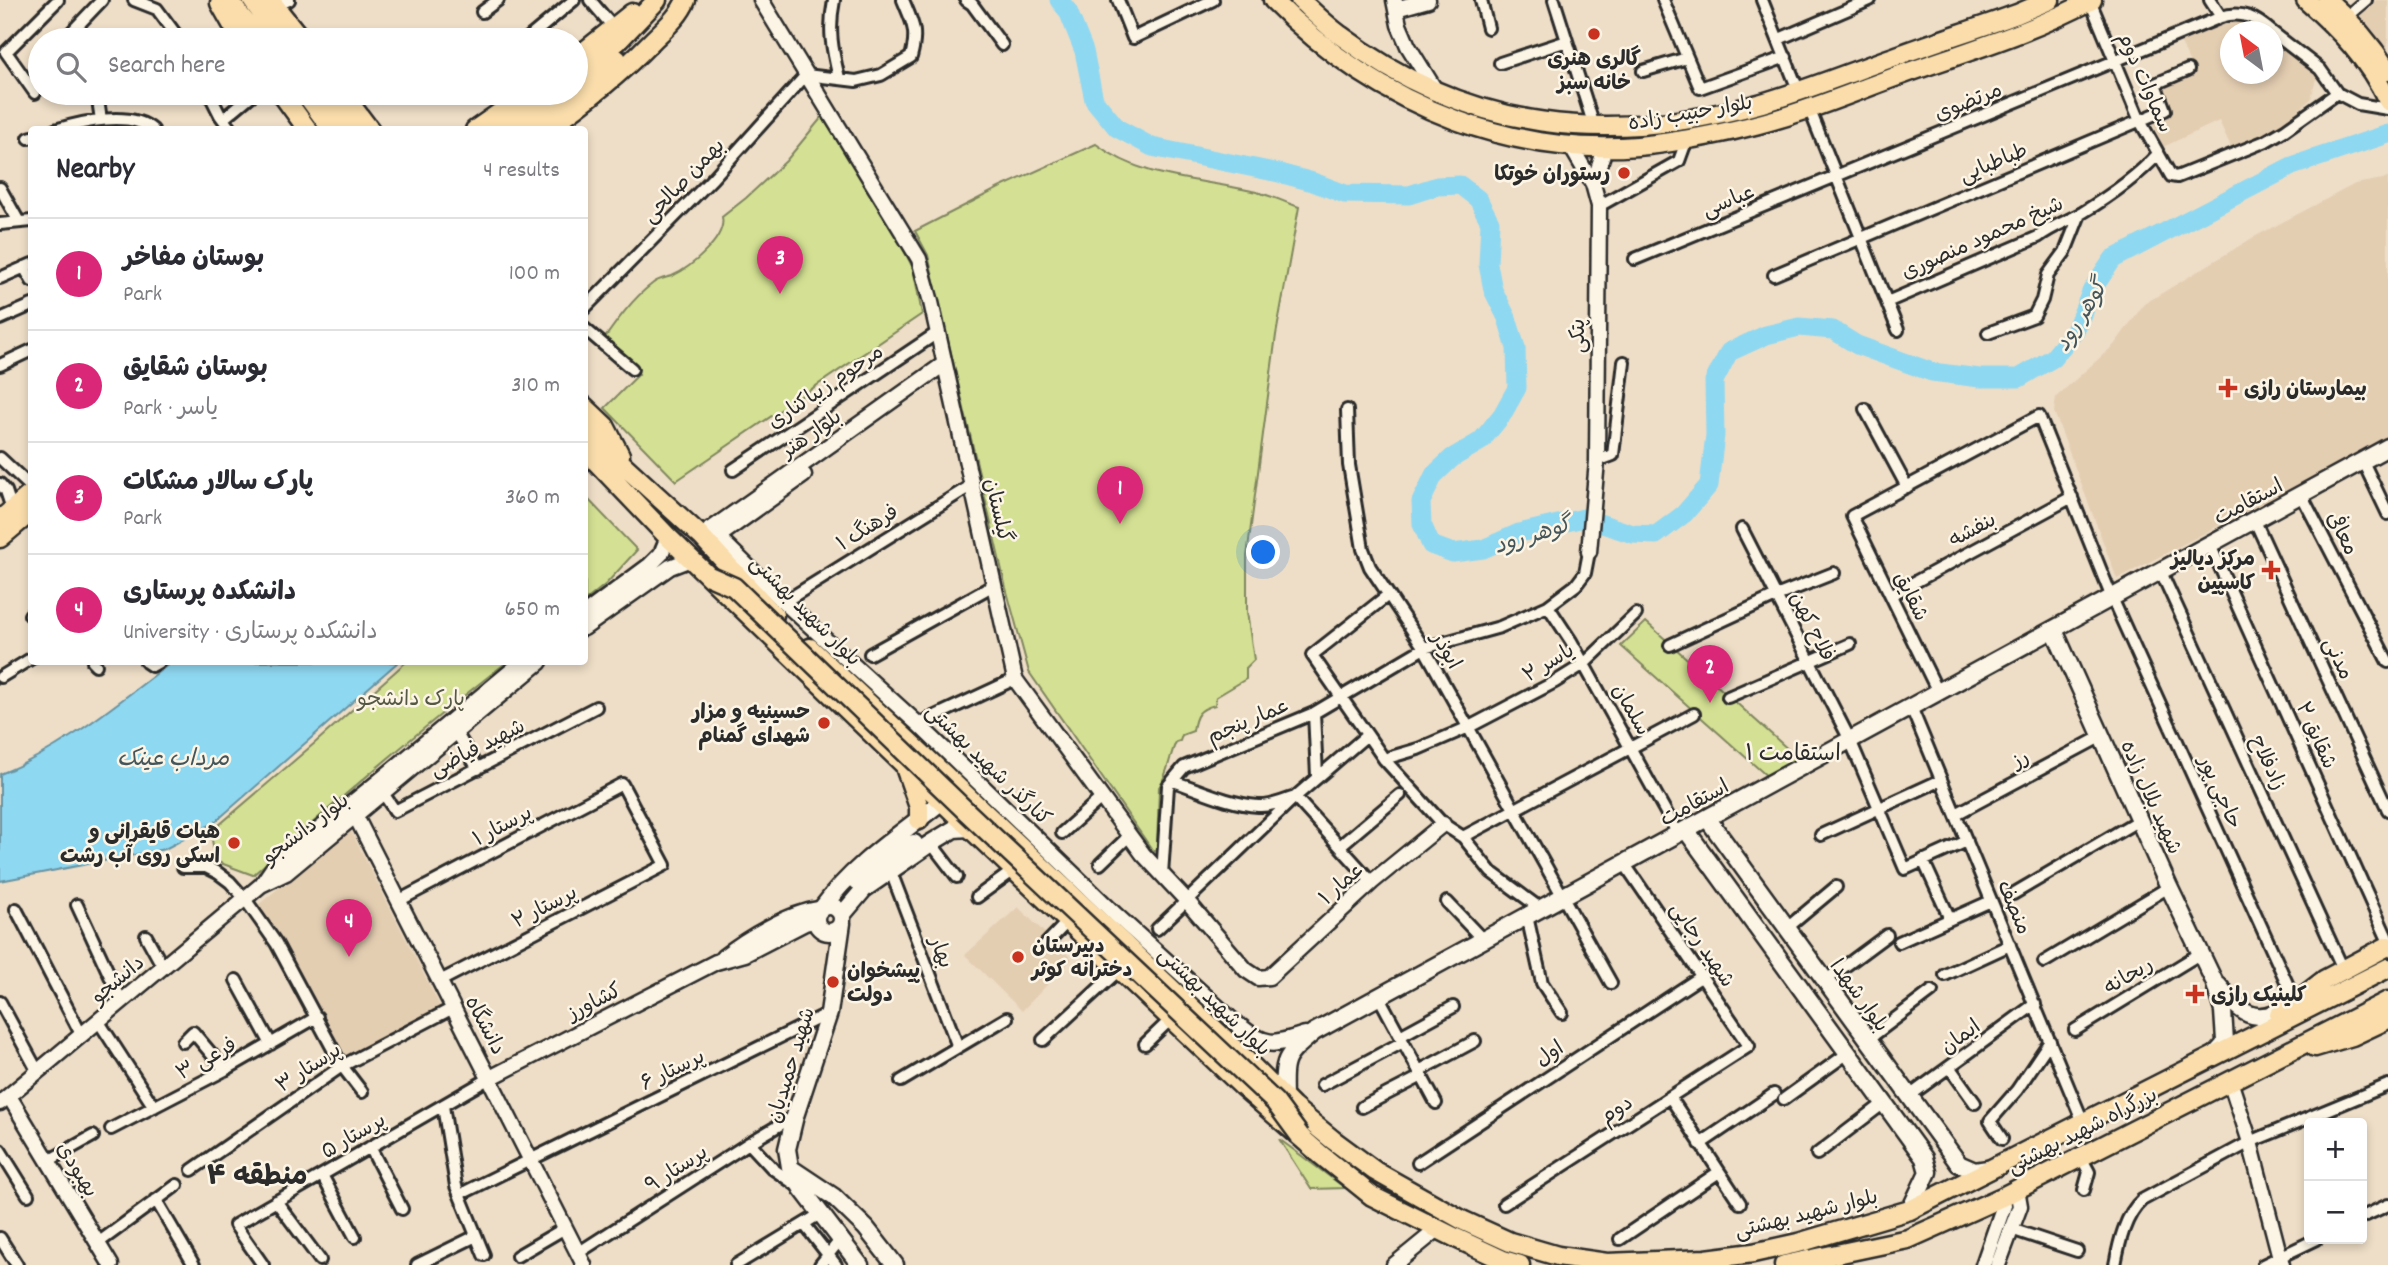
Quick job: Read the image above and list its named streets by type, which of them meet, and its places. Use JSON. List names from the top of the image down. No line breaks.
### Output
{"streets":{"main road":["بلوار حبیب زاده","استقامت","بلوار شهید بهشتی","شهید بلال زاده","بلوار شهدا","شهید حمیدیان","بزرگراه شهید بهشتی"],"street":["سماوات دوم","مرتضوی","طباطبایی","بهمن صالحی","عباسی","شیخ محمود منصوری","پتکی","مرحوم زیباکناری","بلوار هنر","گیلستان","فرهنگ ۱","بنفشه","معافی","شقایق","فلاح کهن","ابوذر","مدنی","یاسر ۲","سلمان","عمار پنجم","شقایق ۲","شهید فیاضی","رز","زادفلاح","کنارگذر شهید بهشتی","حاجی پور","پرستار ۱","بلوار دانشجو","عمار ۱","پرستار ۲","منصف","شهید رجایی","بهار","ریحانه","دانشجو","کشاورز","دانشگاه","ایمان","اول","فرعی ۳","پرستار ۳","پرستار ۶","دوم","پرستار ۵","پرستار ۹","بهبودی"]},"crossings":[["سماوات دوم","مرتضوی"],["سماوات دوم","بلوار حبیب زاده"],["سماوات دوم","طباطبایی"],["سماوات دوم","شیخ محمود منصوری"],["مرتضوی","عباسی"],["مرتضوی","شیخ محمود منصوری"],["بلوار حبیب زاده","شیخ محمود منصوری"],["بلوار حبیب زاده","پتکی"],["طباطبایی","شیخ محمود منصوری"],["بهمن صالحی","گیلستان"],["عباسی","شیخ محمود منصوری"],["مرحوم زیباکناری","گیلستان"],["بلوار هنر","گیلستان"],["بلوار هنر","بلوار شهید بهشتی"],["بلوار هنر","کنارگذر شهید بهشتی"],["استقامت","معافی"],["استقامت","شقایق"],["استقامت","بلوار شهید بهشتی"],["استقامت","فلاح کهن"],["استقامت","ابوذر"],["استقامت","مدنی"],["استقامت","سلمان"],["استقامت","شقایق ۲"],["استقامت","زادفلاح"],["استقامت","حاجی پور"],["استقامت","شهید بلال زاده"],["استقامت","منصف"],["استقامت","شهید رجایی"],["استقامت","بلوار شهدا"],["گیلستان","فرهنگ ۱"],["گیلستان","عمار ۱"],["فرهنگ ۱","کنارگذر شهید بهشتی"],["بنفشه","شقایق"],["بلوار شهید بهشتی","کنارگذر شهید بهشتی"],["بلوار شهید بهشتی","بلوار شهدا"],["بلوار شهید بهشتی","بزرگراه شهید بهشتی"],["ابوذر","یاسر ۲"],["ابوذر","عمار پنجم"],["یاسر ۲","سلمان"],["سلمان","عمار پنجم"],["سلمان","بلوار شهدا"],["شهید فیاضی","بلوار دانشجو"],["رز","شهید بلال زاده"],["رز","منصف"],["حاجی پور","شهید بلال زاده"],["شهید بلال زاده","ریحانه"],["شهید بلال زاده","بزرگراه شهید بهشتی"],["پرستار ۱","پرستار ۲"],["پرستار ۱","دانشگاه"],["بلوار دانشجو","دانشجو"],["بلوار دانشجو","دانشگاه"],["پرستار ۲","دانشگاه"],["منصف","ایمان"],["منصف","بزرگراه شهید بهشتی"],["شهید رجایی","اول"],["شهید رجایی","دوم"],["دانشجو","بهبودی"],["بلوار شهدا","ایمان"],["بلوار شهدا","بزرگراه شهید بهشتی"],["کشاورز","دانشگاه"],["کشاورز","شهید حمیدیان"],["کشاورز","پرستار ۵"],["دانشگاه","پرستار ۳"],["دانشگاه","پرستار ۶"],["دانشگاه","پرستار ۵"],["دانشگاه","پرستار ۹"],["شهید حمیدیان","پرستار ۶"],["شهید حمیدیان","پرستار ۹"]],"districts":["استقامت ۱","منطقه ۴"],"water":["گوهر رود","مرداب عینک"],"parks":["پارک دانشجو"],"places":{"other":["گالری هنری خانه سبز","رستوران خوتکا","حسینیه و مزار شهدای گمنام","هیات قایقرانی و اسکی روی آب رشت","دبیرستان دخترانه کوثر","پیشخوان دولت"],"health":["بیمارستان رازی","مرکز دیالیز کاسپین","کلینیک رازی"]},"north":"top left","page":{"search":"Search here","heading":["Nearby","4 results"],"list":[{"mark":"1","name":"بوستان مفاخر","note":"Park","value":"100 m"},{"mark":"2","name":"بوستان شقایق","note":"Park · یاسر","value":"310 m"},{"mark":"3","name":"پارک سالار مشکات","note":"Park","value":"360 m"},{"mark":"4","name":"دانشکده پرستاری","note":"University · دانشکده پرستاری","value":"650 m"}],"pins":["3","1","2","4"],"map_buttons":["+","−"]}}
